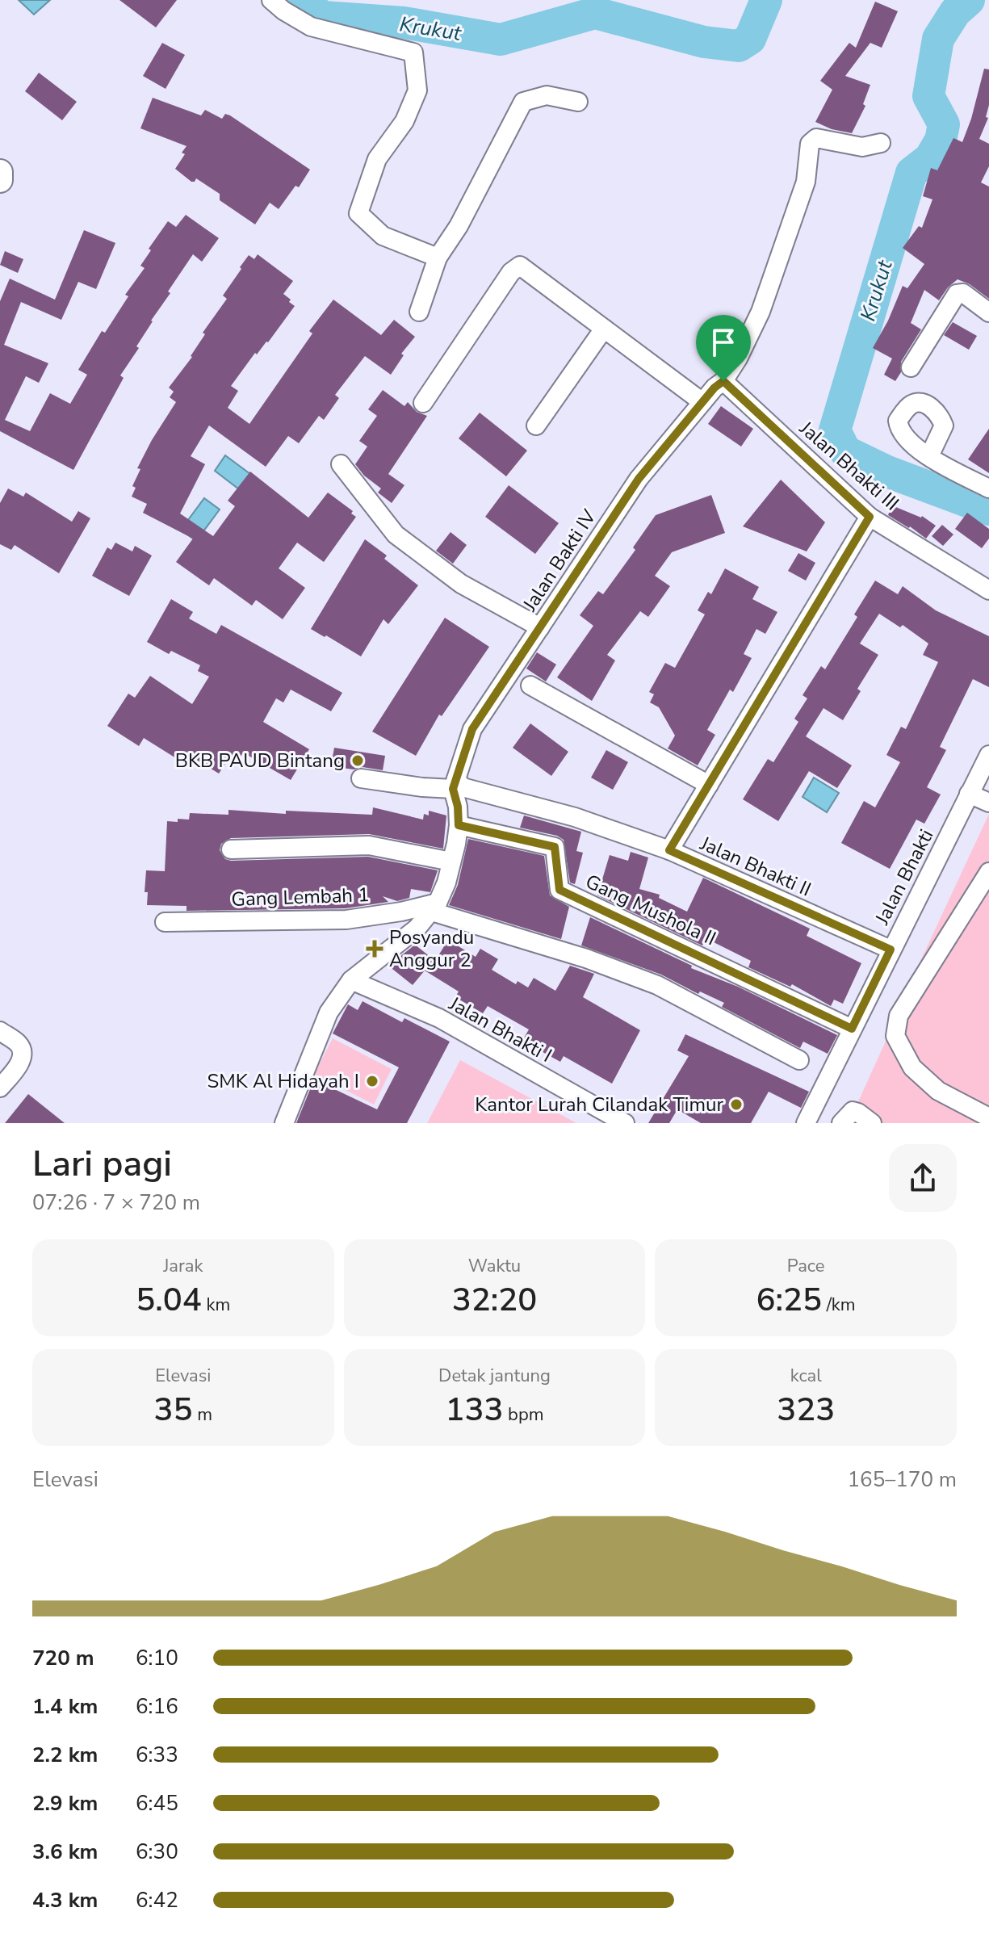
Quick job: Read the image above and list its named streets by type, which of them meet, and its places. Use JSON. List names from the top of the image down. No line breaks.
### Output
{"streets":{"street":["Jalan Bhakti III","Jalan Bakti IV","Jalan Bhakti II","Jalan Bhakti","Gang Lembah 1","Gang Mushola II","Jalan Bhakti I"]},"crossings":[["Jalan Bhakti III","Jalan Bakti IV"],["Jalan Bakti IV","Jalan Bhakti II"],["Jalan Bhakti II","Jalan Bhakti"],["Jalan Bhakti","Gang Mushola II"]],"water":["Krukut"],"places":{"other":["BKB PAUD Bintang","SMK Al Hidayah I","Kantor Lurah Cilandak Timur"],"health":["Posyandu Anggur 2"]},"page":{"heading":["Lari pagi","07:26 · 7 × 720 m"],"stats":[["Jarak","5.04 km"],["Waktu","32:20"],["Pace","6:25 /km"],["Elevasi","35 m"],["Detak jantung","133 bpm"],["kcal","323"]],"chart":["Elevasi","165–170 m"],"list":[{"name":"720 m","note":"6:10"},{"name":"1.4 km","note":"6:16"},{"name":"2.2 km","note":"6:33"},{"name":"2.9 km","note":"6:45"},{"name":"3.6 km","note":"6:30"},{"name":"4.3 km","note":"6:42"}]}}
